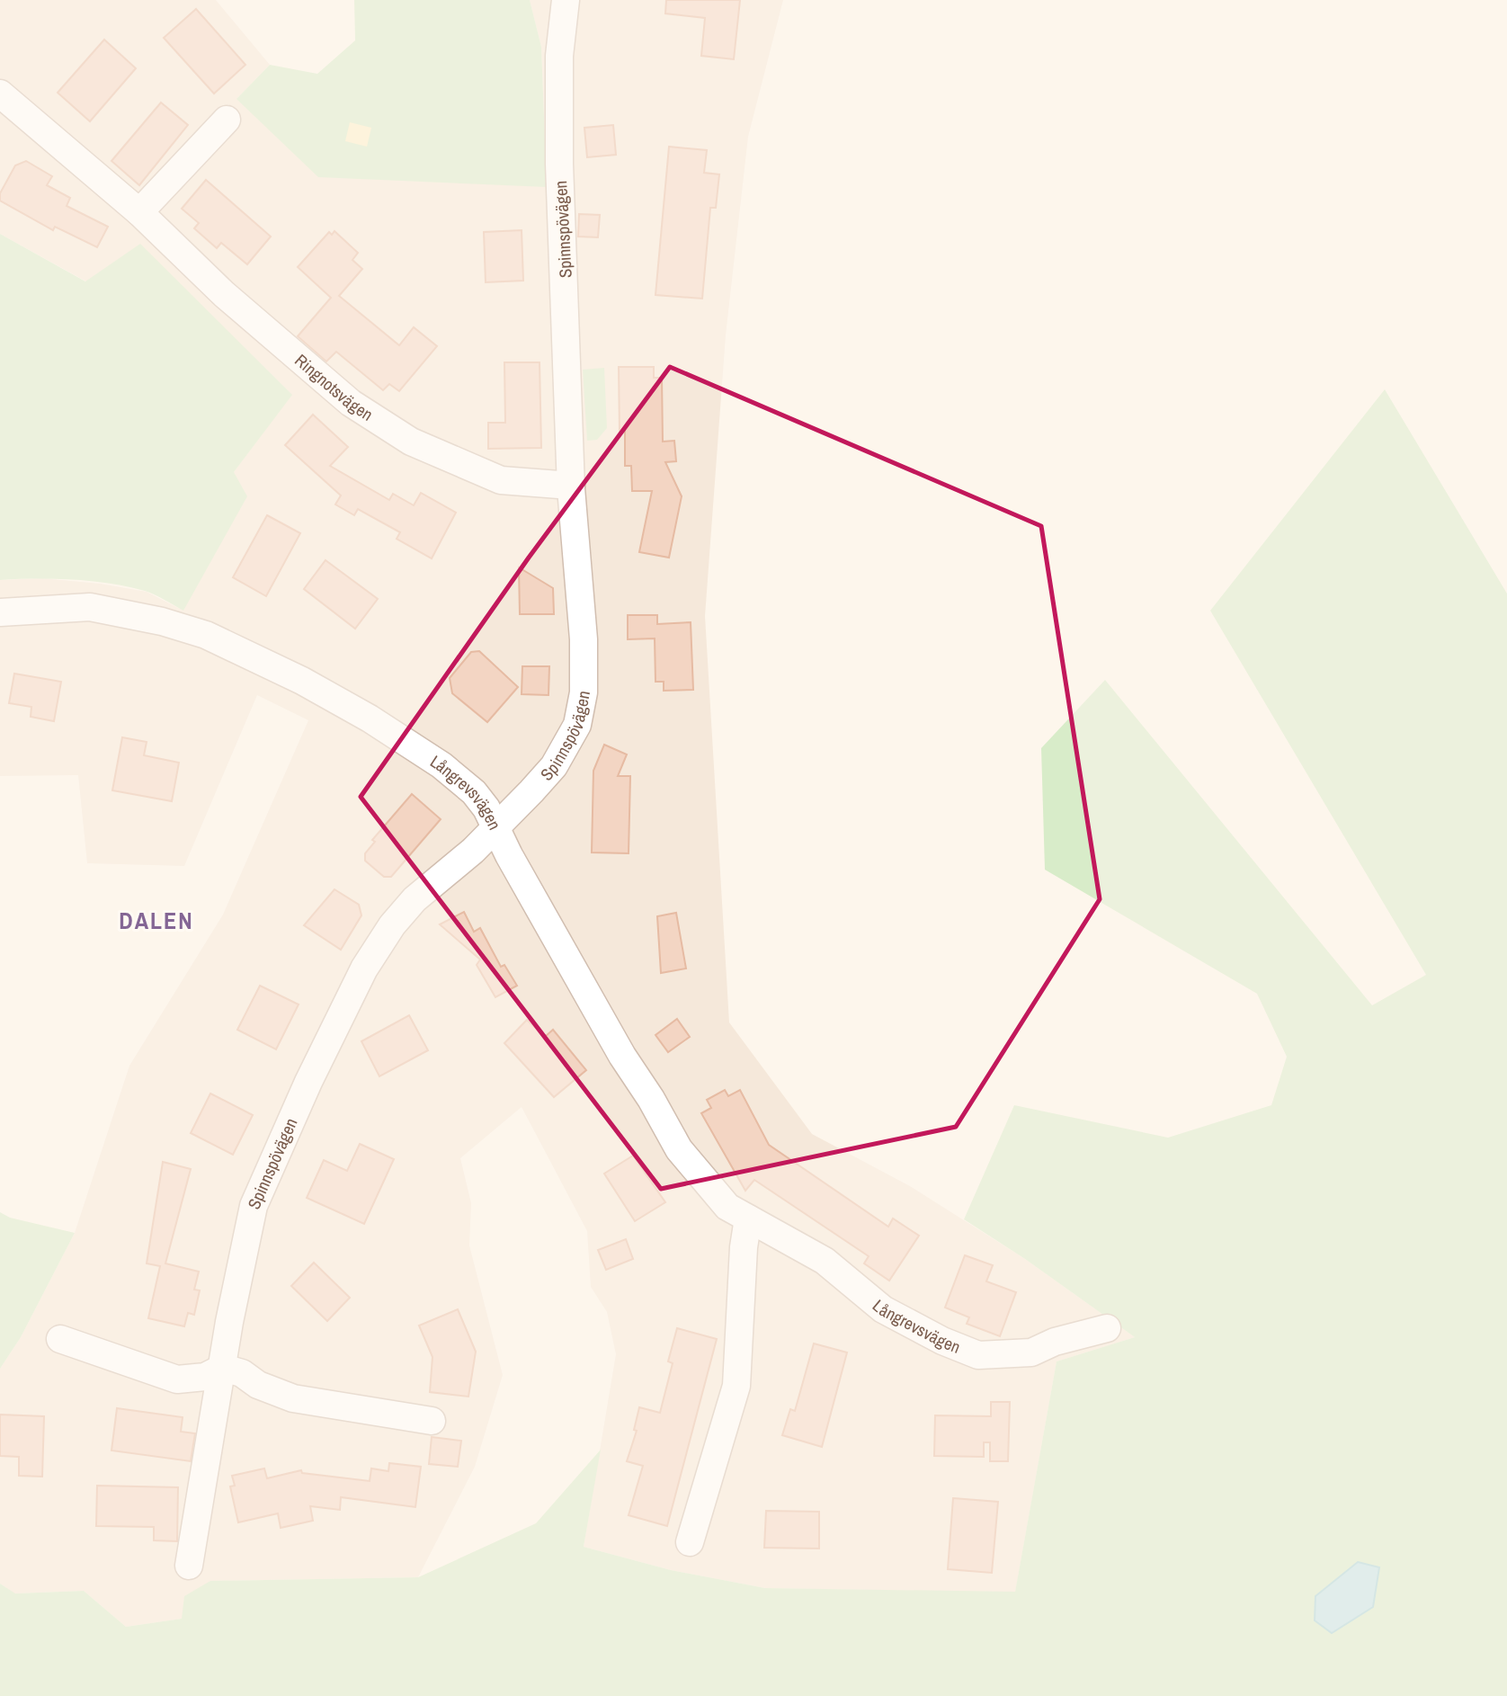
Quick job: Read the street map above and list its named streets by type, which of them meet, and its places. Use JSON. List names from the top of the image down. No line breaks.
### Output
{"streets":{"street":["Spinnspövägen","Ringnotsvägen","Långrevsvägen"]},"crossings":[["Spinnspövägen","Ringnotsvägen"],["Spinnspövägen","Långrevsvägen"]],"districts":["DALEN"]}
